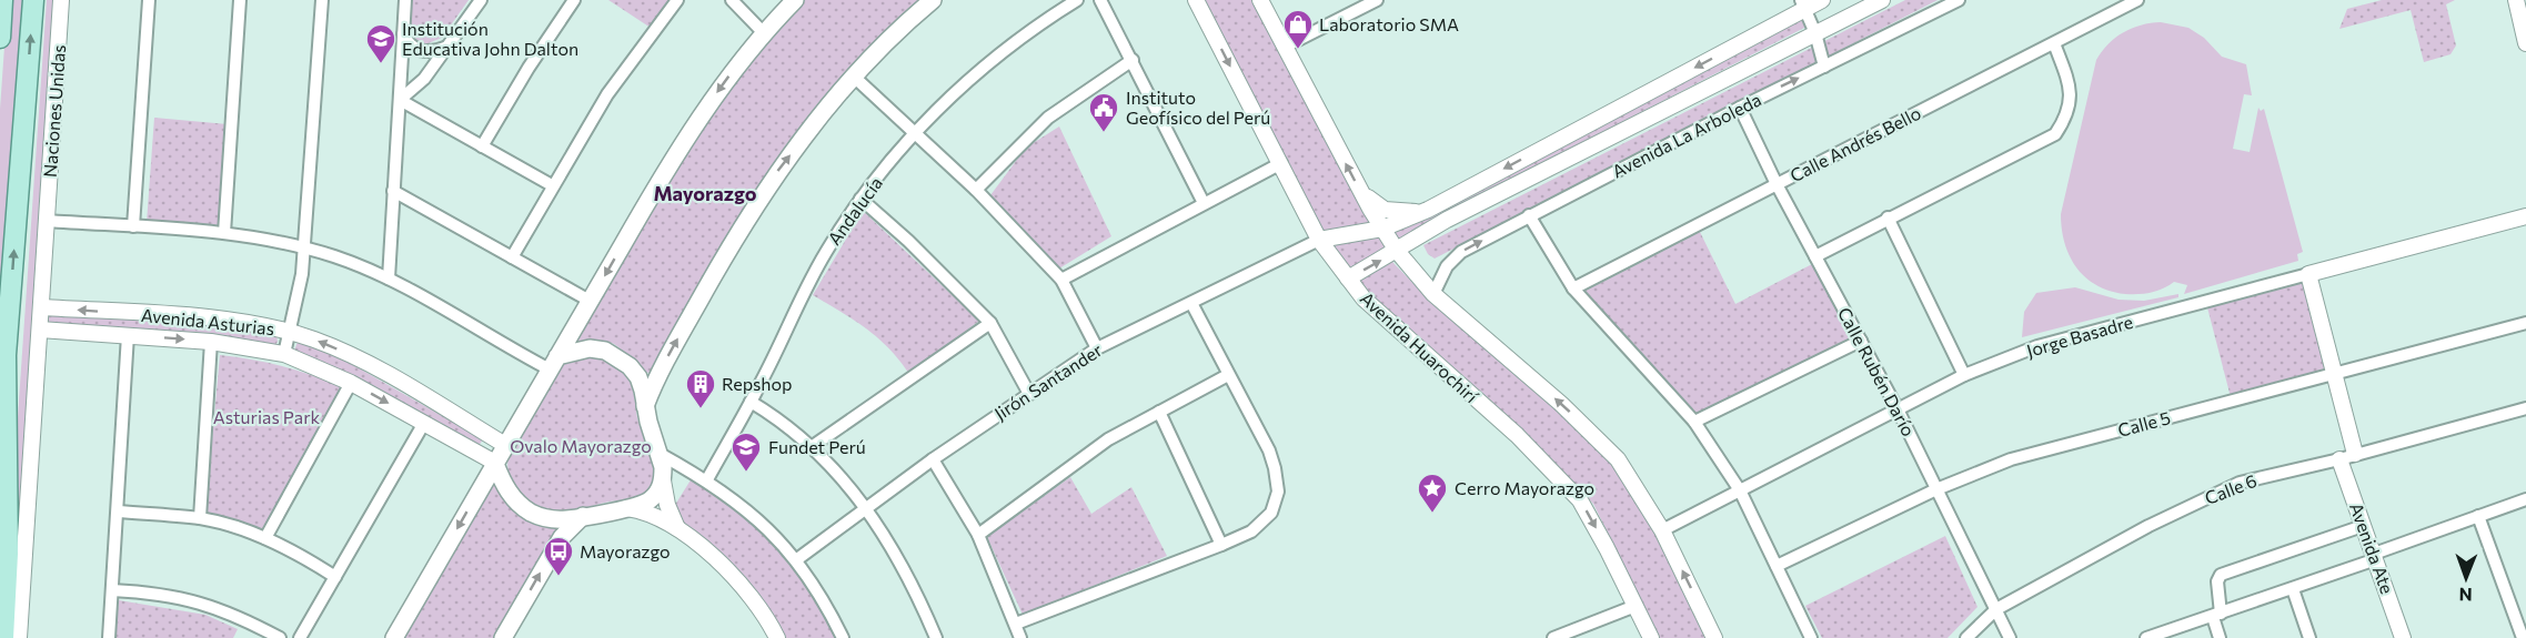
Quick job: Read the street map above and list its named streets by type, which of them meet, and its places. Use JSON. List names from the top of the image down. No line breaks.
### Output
{"streets":{"street":["Naciones Unidas","Avenida La Arboleda","Calle Andrés Bello","Andalucía","Avenida Asturias","Jorge Basadre","Avenida Huarochirí","Calle Rubén Darío","Jirón Santander","Calle 5","Calle 6","Avenida Ate"]},"crossings":[["Naciones Unidas","Avenida Asturias"],["Avenida La Arboleda","Avenida Huarochirí"],["Avenida La Arboleda","Calle Rubén Darío"],["Calle Andrés Bello","Calle Rubén Darío"],["Jorge Basadre","Calle Rubén Darío"],["Avenida Huarochirí","Jirón Santander"],["Calle Rubén Darío","Calle 5"],["Calle Rubén Darío","Calle 6"],["Calle 6","Avenida Ate"]],"districts":["Mayorazgo"],"parks":["Asturias Park","Ovalo Mayorazgo"],"places":{"shop":["Laboratorio SMA"],"school or university":["Institución Educativa John Dalton","Fundet Perú"],"public building":["Instituto Geofísico del Perú"],"building":["Repshop"],"place":["Cerro Mayorazgo"],"bus stop":["Mayorazgo"]},"north":"bottom"}
